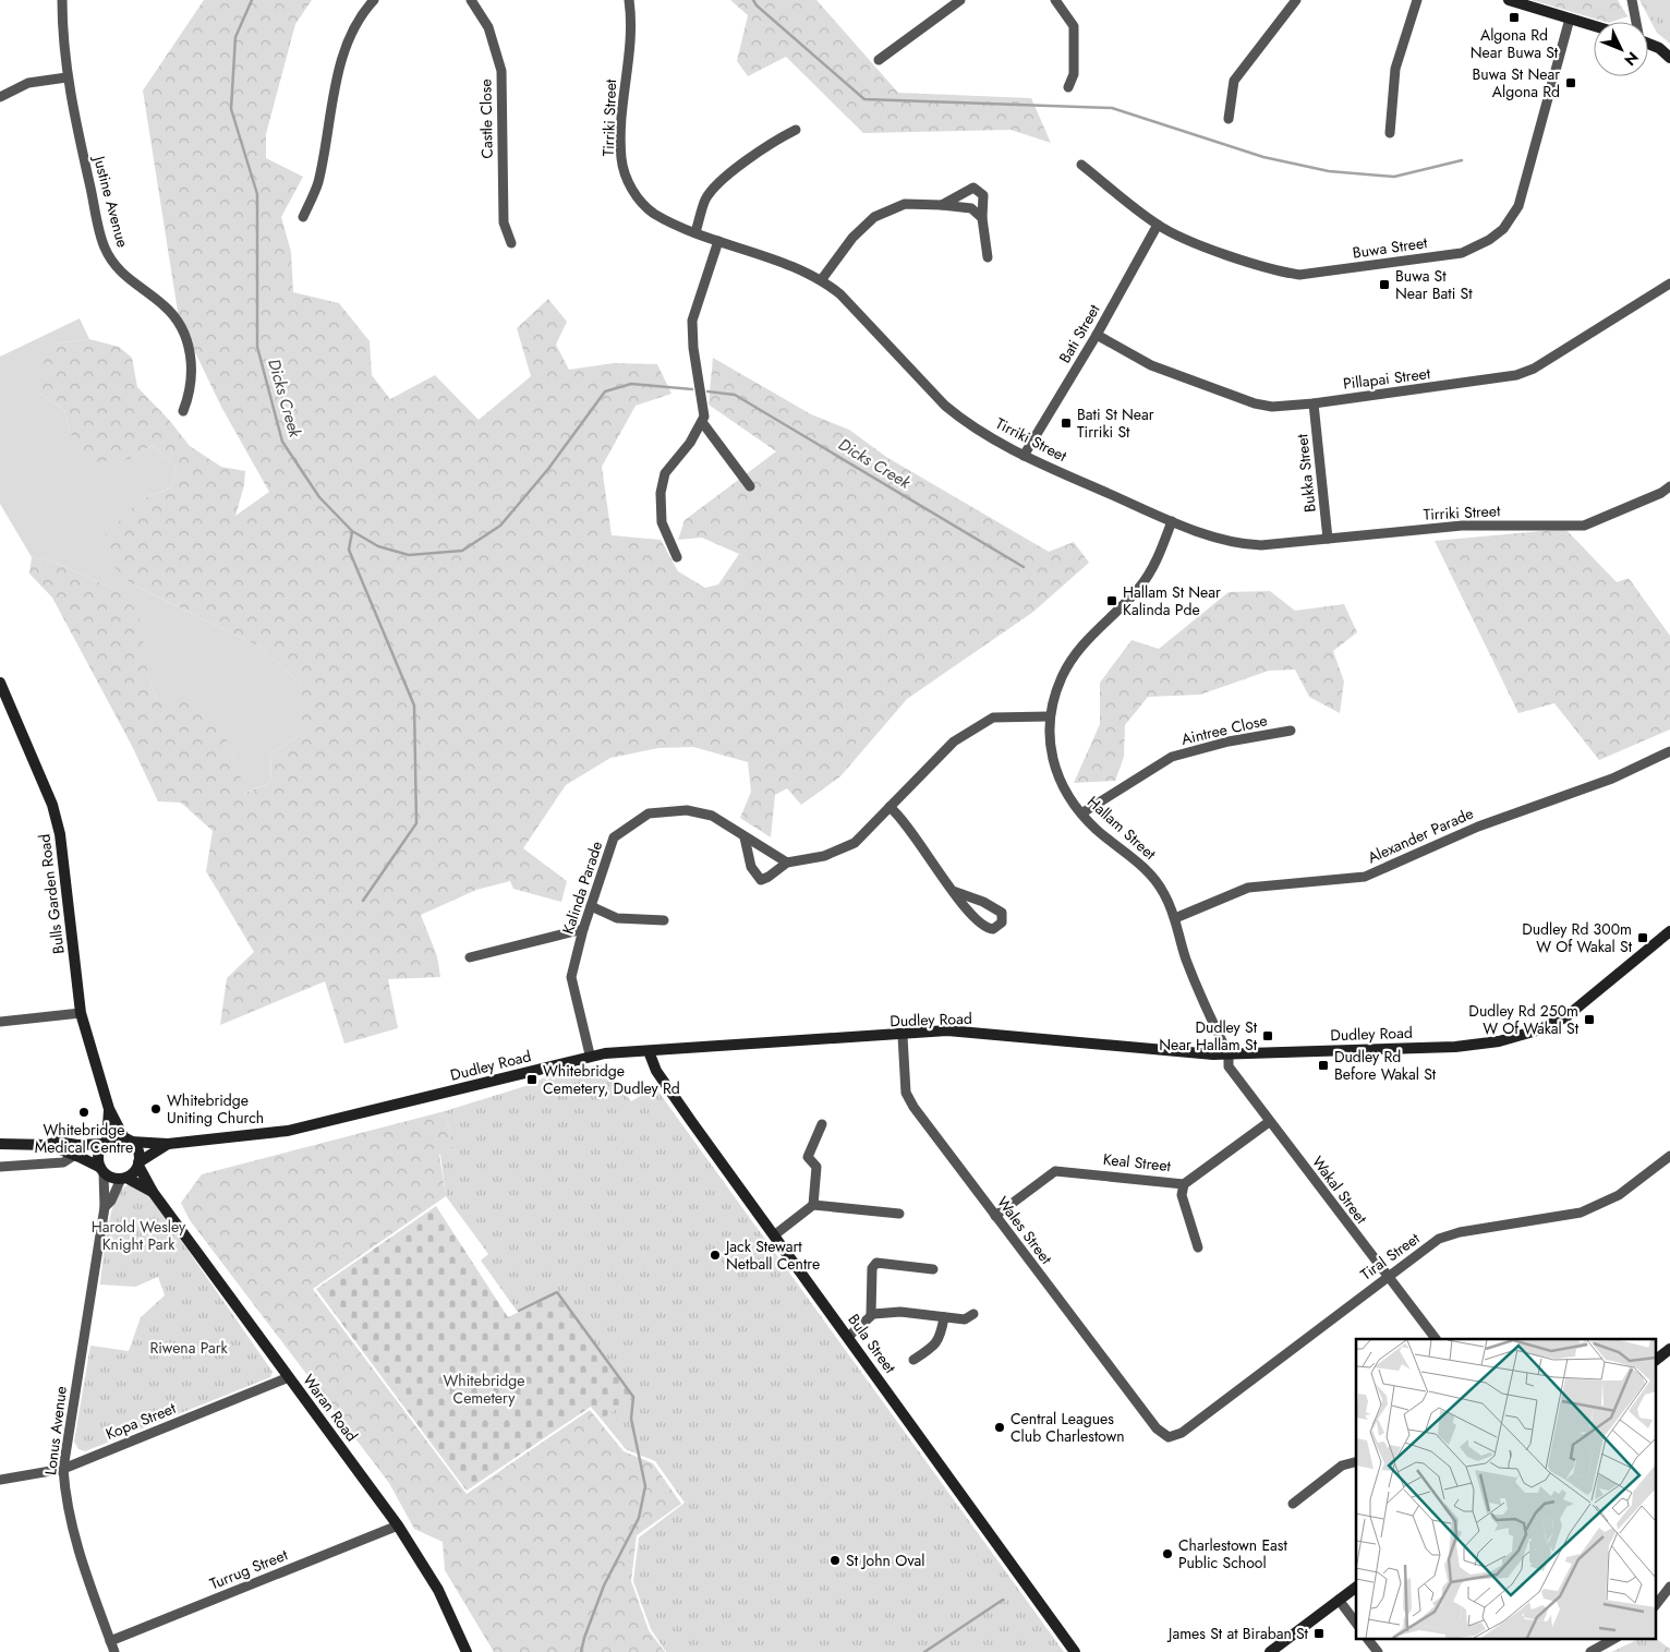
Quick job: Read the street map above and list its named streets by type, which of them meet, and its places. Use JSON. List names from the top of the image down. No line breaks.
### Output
{"streets":{"main road":["Bulls Garden Road","Dudley Road","Bula Street","Waran Road"],"street":["Tirriki Street","Castle Close","Justine Avenue","Buwa Street","Bati Street","Pillapai Street","Bukka Street","Aintree Close","Hallam Street","Alexander Parade","Kalinda Parade","Keal Street","Wakal Street","Wales Street","Tiral Street","Kopa Street","Lonus Avenue","Turrug Street"]},"crossings":[["Tirriki Street","Bati Street"],["Tirriki Street","Bukka Street"],["Tirriki Street","Hallam Street"],["Buwa Street","Bati Street"],["Bati Street","Pillapai Street"],["Pillapai Street","Bukka Street"],["Aintree Close","Hallam Street"],["Hallam Street","Alexander Parade"],["Hallam Street","Dudley Road"],["Hallam Street","Wakal Street"],["Kalinda Parade","Dudley Road"],["Bulls Garden Road","Dudley Road"],["Bulls Garden Road","Waran Road"],["Bulls Garden Road","Lonus Avenue"],["Dudley Road","Wakal Street"],["Dudley Road","Wales Street"],["Dudley Road","Bula Street"],["Dudley Road","Waran Road"],["Dudley Road","Lonus Avenue"],["Keal Street","Wakal Street"],["Keal Street","Wales Street"],["Wakal Street","Tiral Street"],["Wales Street","Tiral Street"],["Waran Road","Kopa Street"],["Waran Road","Lonus Avenue"],["Waran Road","Turrug Street"],["Kopa Street","Lonus Avenue"],["Lonus Avenue","Turrug Street"]],"water":["Dicks Creek"],"parks":["Harold Wesley Knight Park","Riwena Park","Whitebridge Cemetery"],"places":{"transit":["Algona Rd Near Buwa St","Buwa St Near Algona Rd","Buwa St Near Bati St","Bati St Near Tirriki St","Hallam St Near Kalinda Pde","Dudley Rd 300m W Of Wakal St","Dudley Rd 250m W Of Wakal St","Dudley St Near Hallam St","Dudley Rd Before Wakal St","Whitebridge Cemetery, Dudley Rd","James St at Biraban St"],"other":["Whitebridge Uniting Church","Whitebridge Medical Centre","Jack Stewart Netball Centre","Central Leagues Club Charlestown","Charlestown East Public School","St John Oval"]},"north":"bottom right"}
